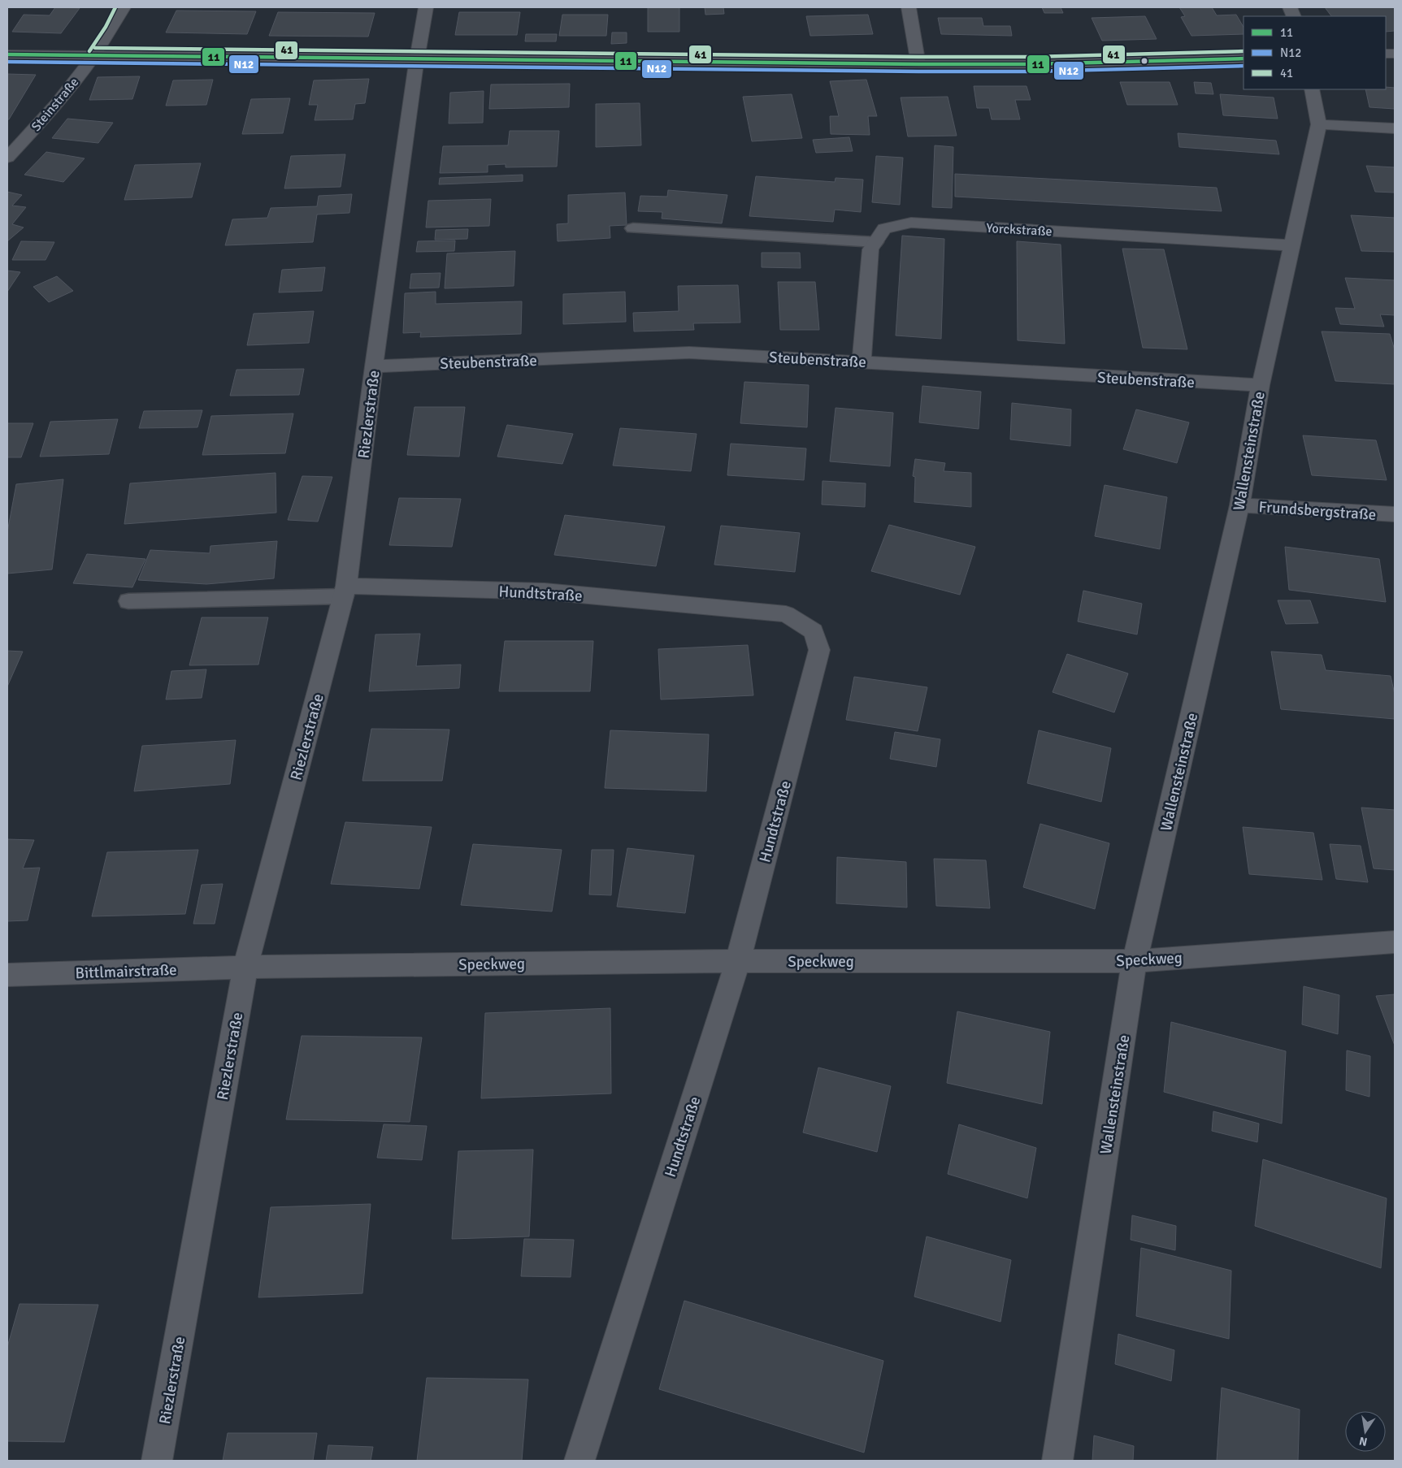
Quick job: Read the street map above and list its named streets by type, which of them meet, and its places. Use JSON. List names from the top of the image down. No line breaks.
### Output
{"streets":{"street":["Steinstraße","Yorckstraße","Steubenstraße","Riezlerstraße","Wallensteinstraße","Frundsbergstraße","Hundtstraße","Speckweg","Bittlmairstraße"]},"crossings":[["Yorckstraße","Steubenstraße"],["Yorckstraße","Wallensteinstraße"],["Steubenstraße","Riezlerstraße"],["Steubenstraße","Wallensteinstraße"],["Riezlerstraße","Hundtstraße"],["Riezlerstraße","Speckweg"],["Riezlerstraße","Bittlmairstraße"],["Wallensteinstraße","Frundsbergstraße"],["Wallensteinstraße","Speckweg"],["Hundtstraße","Speckweg"],["Speckweg","Bittlmairstraße"]],"lines":["transit line 41","transit line 11","transit line N12"],"legend":["11","N12","41"],"north":"bottom"}
